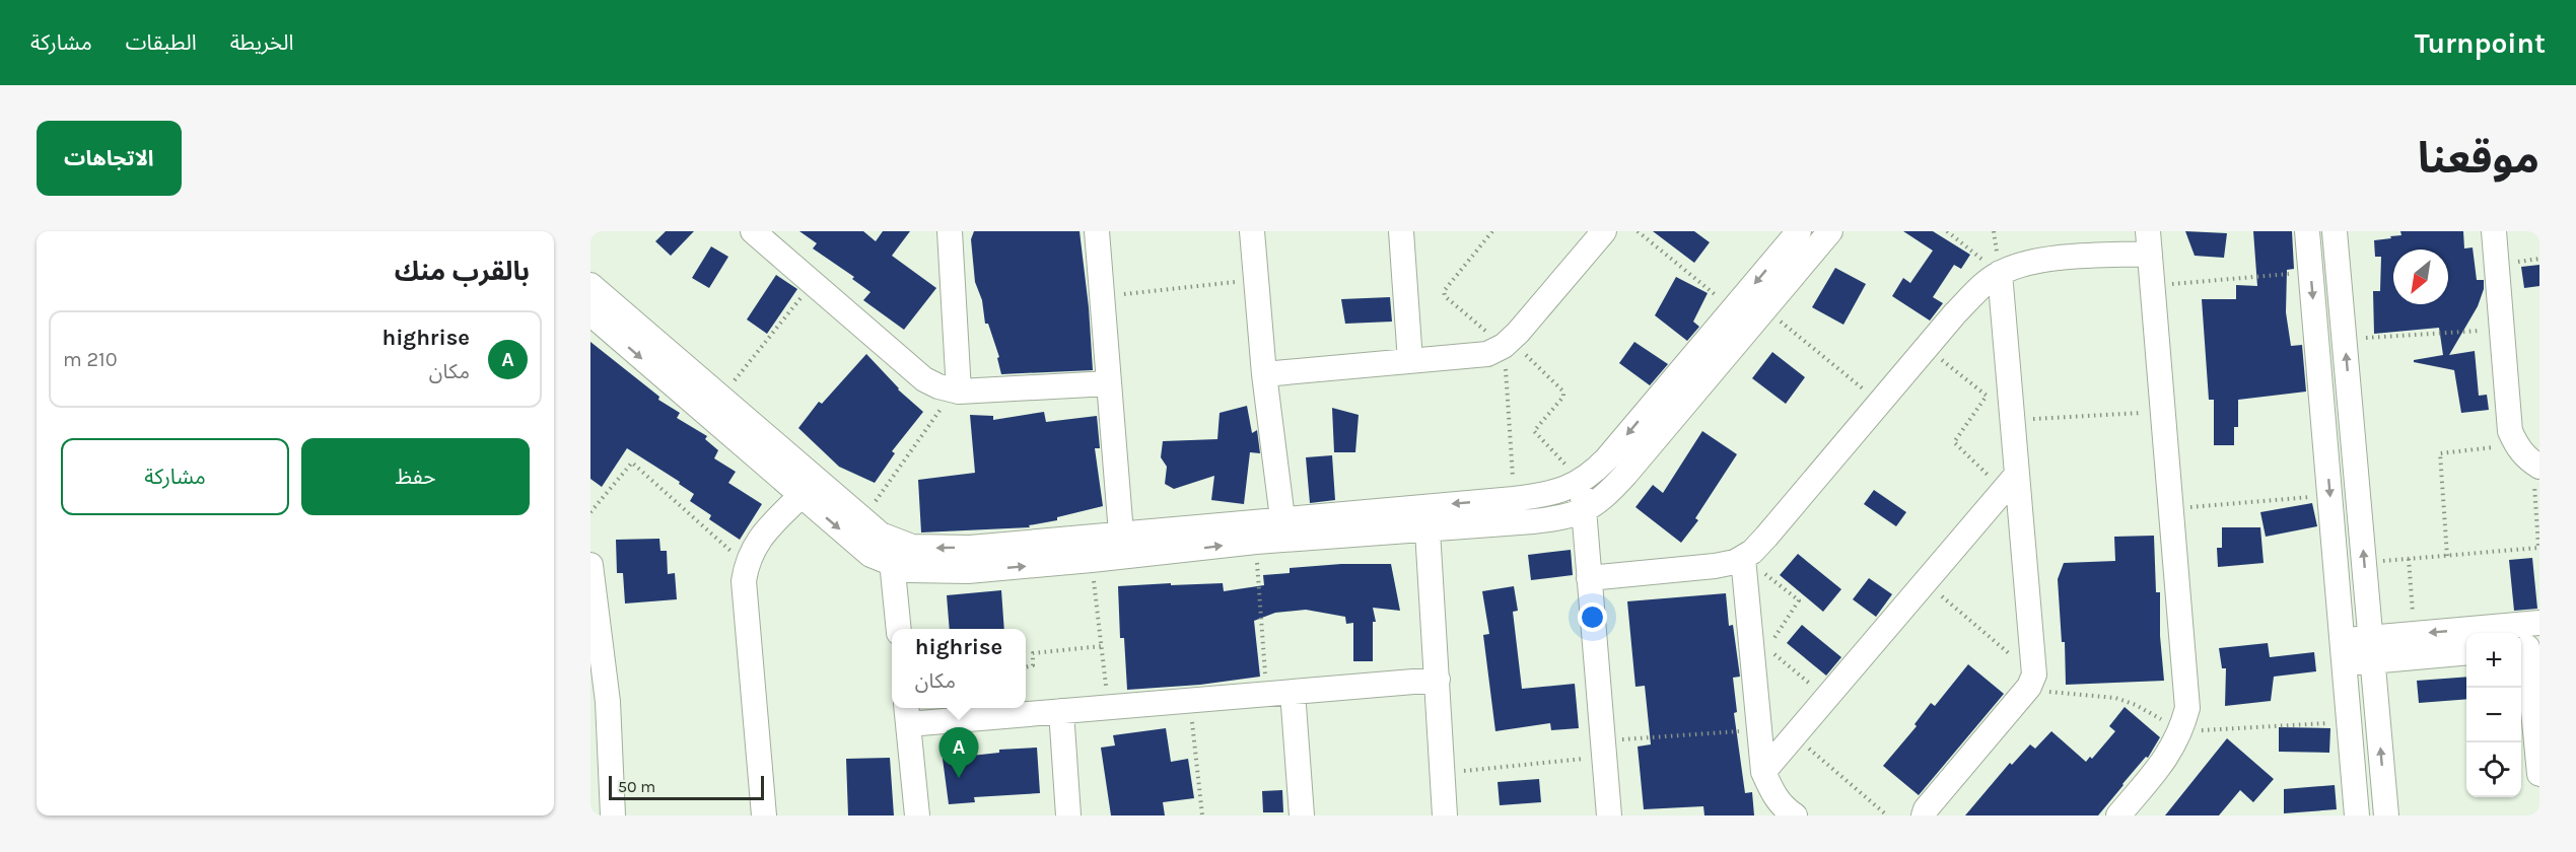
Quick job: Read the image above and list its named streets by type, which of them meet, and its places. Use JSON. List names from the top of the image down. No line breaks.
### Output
{"scale_bar":"50 m","north":"bottom left","page":{"header":"Turnpoint","nav":["الخريطة","الطبقات","مشاركة"],"title":"موقعنا","buttons":["الاتجاهات",["حفظ","مشاركة"]],"heading":"بالقرب منك","list":[{"mark":"A","name":"highrise","note":"مكان","value":"210 m"}],"popup":["highrise","مكان"],"map_buttons":["+","−"],"pins":"A","scale":"50 m"}}
